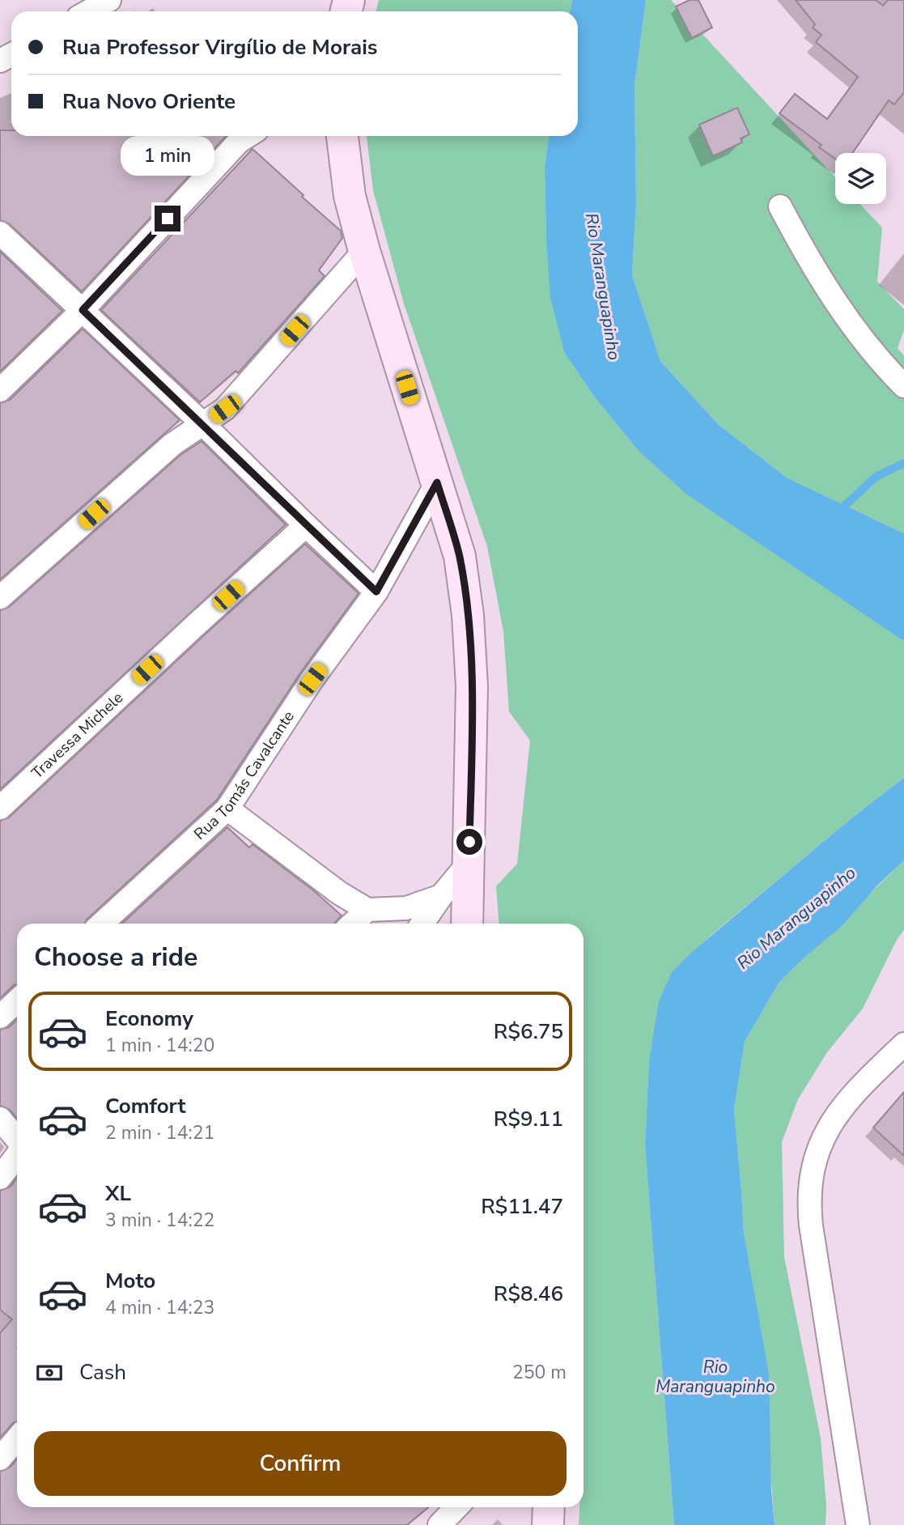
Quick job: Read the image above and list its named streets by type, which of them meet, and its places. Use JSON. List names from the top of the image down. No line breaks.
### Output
{"streets":{"street":["Travessa Michele","Rua Tomás Cavalcante"]},"water":["Rio Maranguapinho"],"page":{"banner":["Rua Professor Virgílio de Morais","Rua Novo Oriente"],"bubble":"1 min","heading":"Choose a ride","list":[{"name":"Economy","note":"1 min · 14:20","value":"R$6.75"},{"name":"Comfort","note":"2 min · 14:21","value":"R$9.11"},{"name":"XL","note":"3 min · 14:22","value":"R$11.47"},{"name":"Moto","note":"4 min · 14:23","value":"R$8.46"}],"pay":["Cash","250 m"],"buttons":"Confirm"}}
